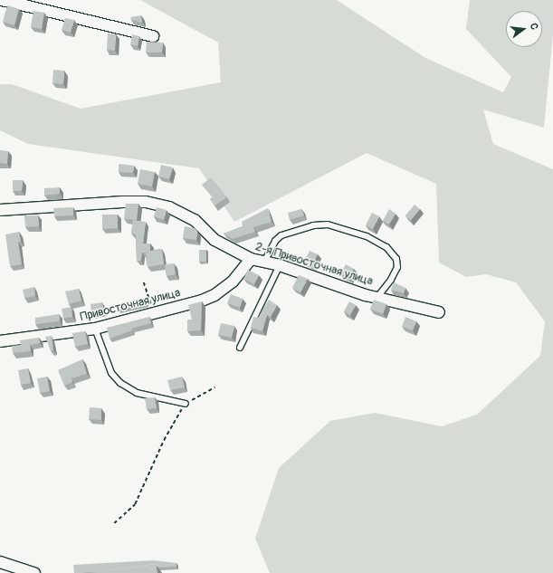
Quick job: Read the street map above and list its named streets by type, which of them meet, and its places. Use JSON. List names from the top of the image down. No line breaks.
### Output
{"streets":{"street":["2-я Привосточная улица","Привосточная улица"]},"crossings":[["2-я Привосточная улица","Привосточная улица"]],"north":"right"}
